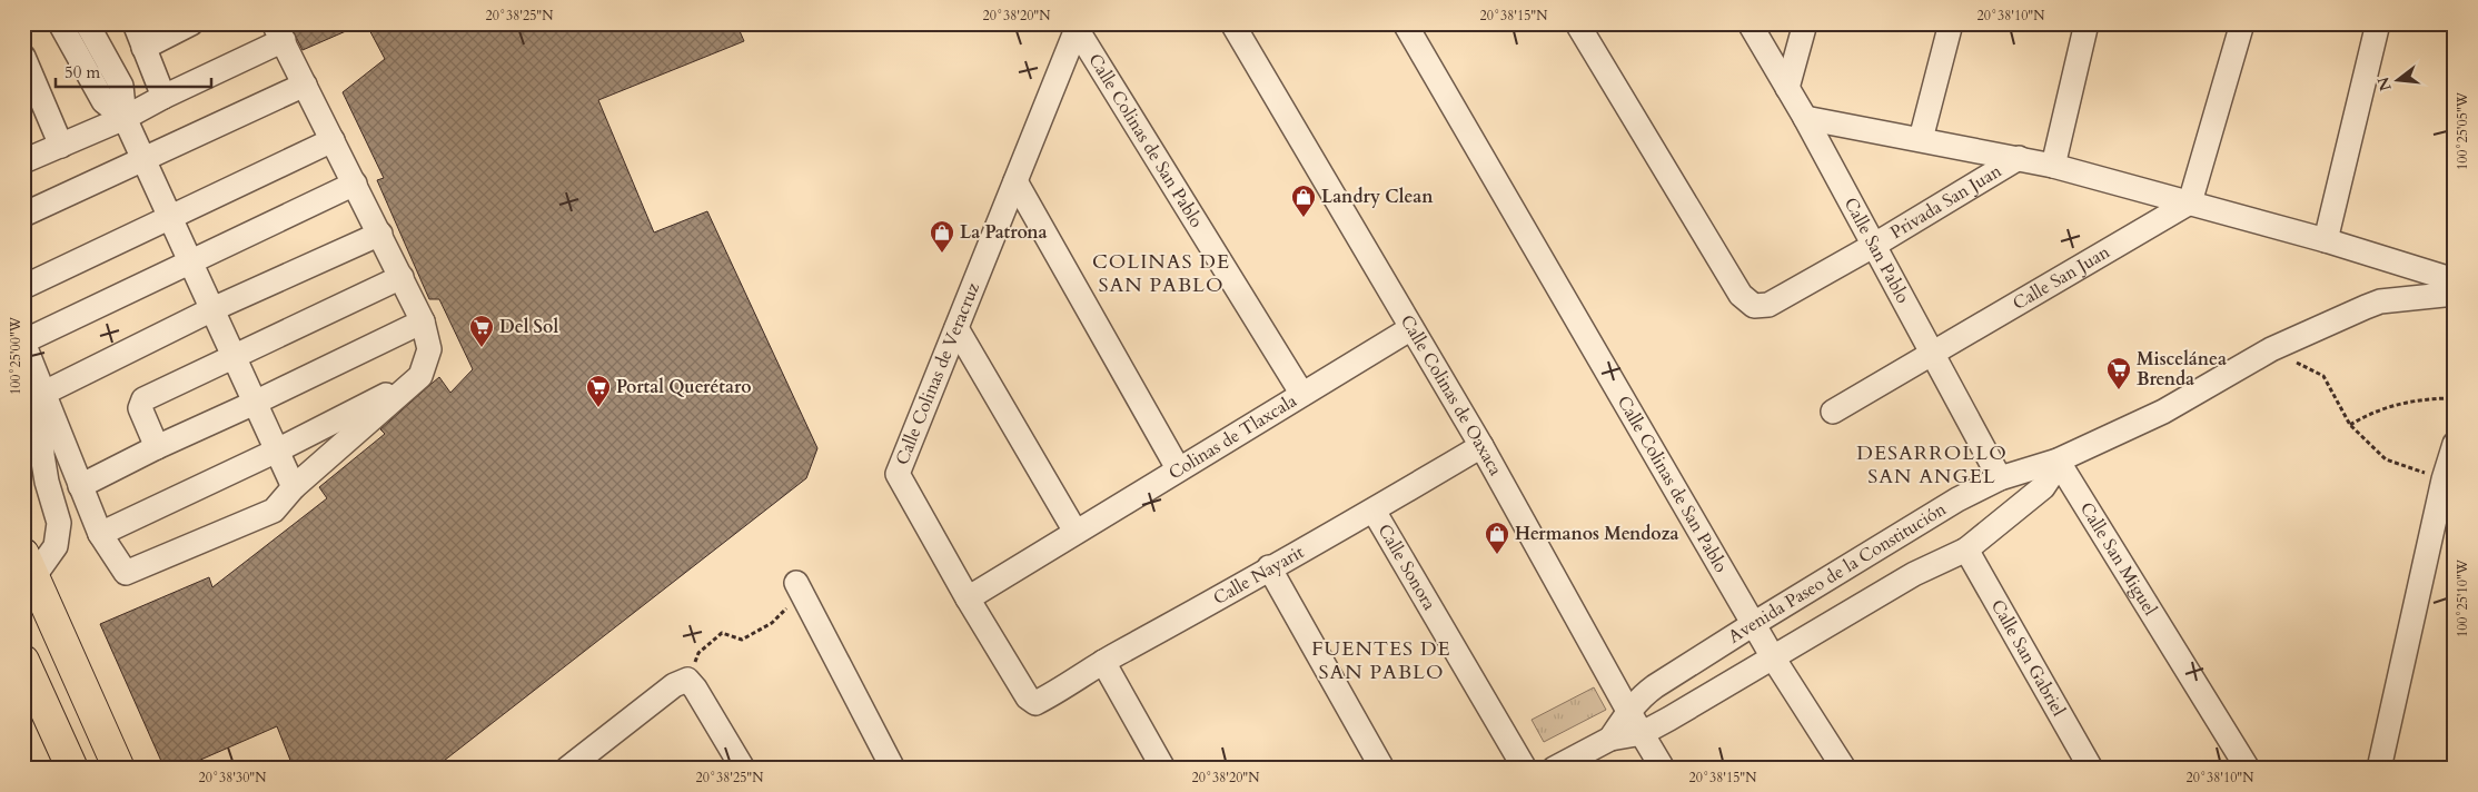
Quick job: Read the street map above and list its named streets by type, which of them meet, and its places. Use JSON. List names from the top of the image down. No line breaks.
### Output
{"streets":{"street":["Calle Colinas de San Pablo","Privada San Juan","Calle San Pablo","Calle San Juan","Calle Colinas de Veracruz","Calle Colinas de Oaxaca","Colinas de Tlaxcala","Calle San Miguel","Calle Sonora","Avenida Paseo de la Constitución","Calle Nayarit","Calle San Gabriel"]},"crossings":[["Calle Colinas de San Pablo","Calle Colinas de Veracruz"],["Calle Colinas de San Pablo","Colinas de Tlaxcala"],["Calle Colinas de San Pablo","Avenida Paseo de la Constitución"],["Privada San Juan","Calle San Pablo"],["Calle San Pablo","Calle San Juan"],["Calle San Pablo","Avenida Paseo de la Constitución"],["Calle Colinas de Veracruz","Colinas de Tlaxcala"],["Calle Colinas de Veracruz","Calle Nayarit"],["Calle Colinas de Oaxaca","Colinas de Tlaxcala"],["Calle Colinas de Oaxaca","Avenida Paseo de la Constitución"],["Calle Colinas de Oaxaca","Calle Nayarit"],["Calle San Miguel","Avenida Paseo de la Constitución"],["Calle Sonora","Calle Nayarit"]],"districts":["COLINAS DE SAN PABLO","DESARROLLO SAN ANGEL","FUENTES DE SAN PABLO"],"places":{"shop":["Landry Clean","La Patrona","Hermanos Mendoza"],"supermarket":["Del Sol","Miscelánea Brenda","Portal Querétaro"]},"scale_bar":"50 m","north":"left","coordinates":["20°38'25\"N","20°38'20\"N","20°38'15\"N","20°38'10\"N","100°25'05\"W","100°25'00\"W","100°25'10\"W","20°38'30\"N"]}
